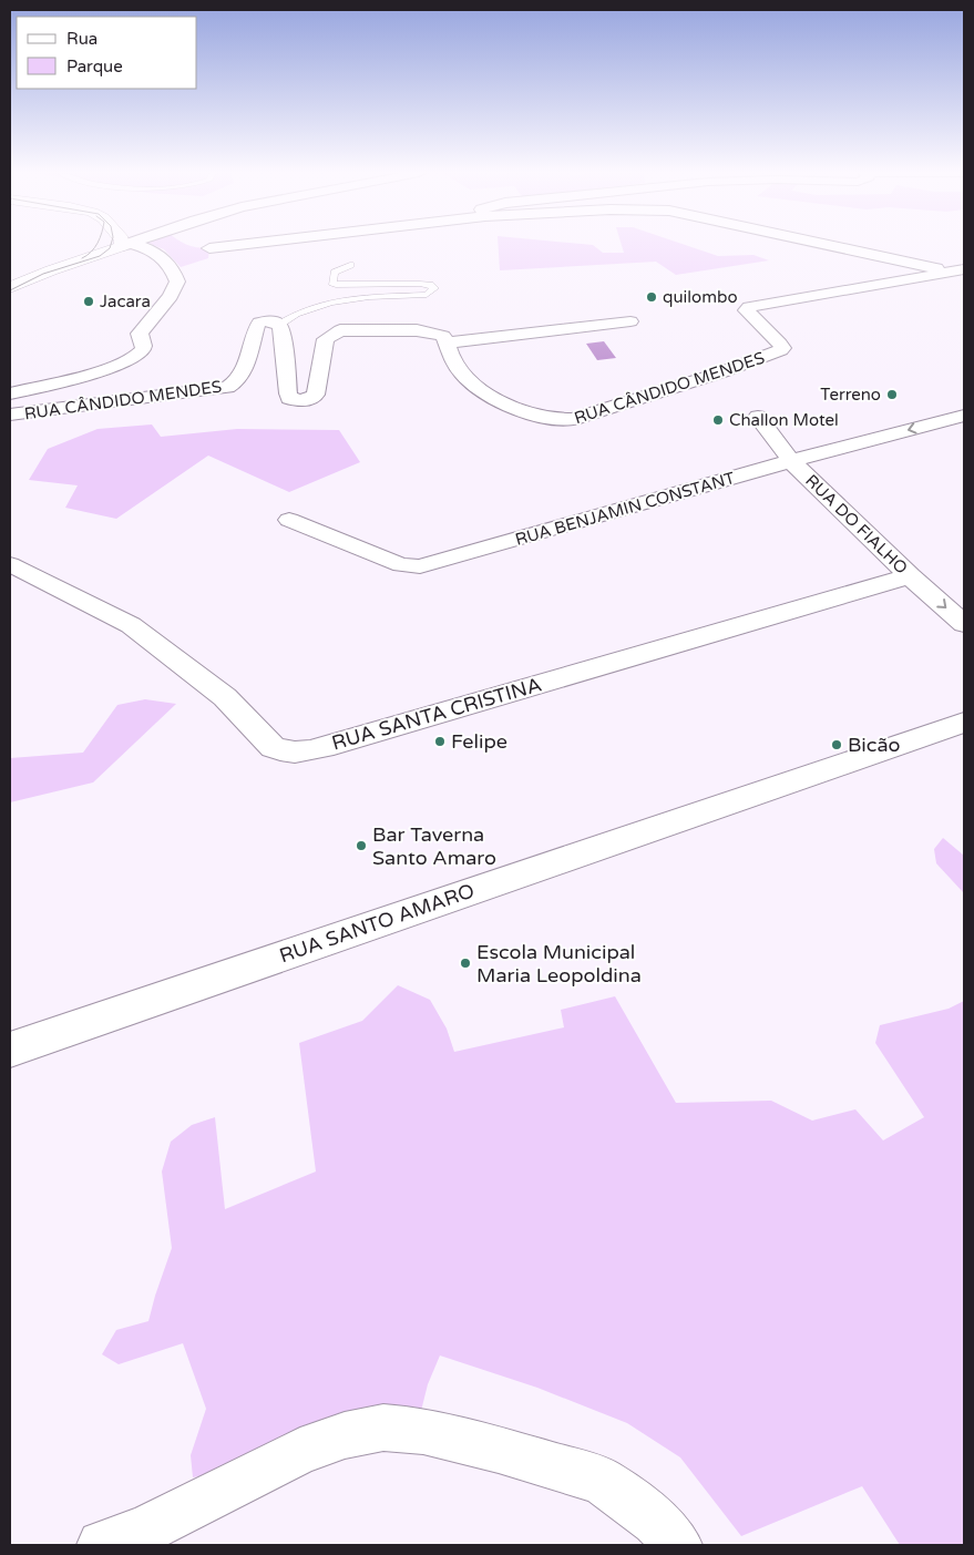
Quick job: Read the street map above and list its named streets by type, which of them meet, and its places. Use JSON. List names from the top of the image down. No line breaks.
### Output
{"streets":{"street":["RUA CÂNDIDO MENDES","RUA BENJAMIN CONSTANT","RUA DO FIALHO","RUA SANTA CRISTINA","RUA SANTO AMARO"]},"crossings":[["RUA BENJAMIN CONSTANT","RUA DO FIALHO"],["RUA DO FIALHO","RUA SANTA CRISTINA"]],"places":["quilombo","Jacara","Terreno","Challon Motel","Felipe","Bicão","Bar Taverna Santo Amaro","Escola Municipal Maria Leopoldina"],"legend":["Rua","Parque"]}
